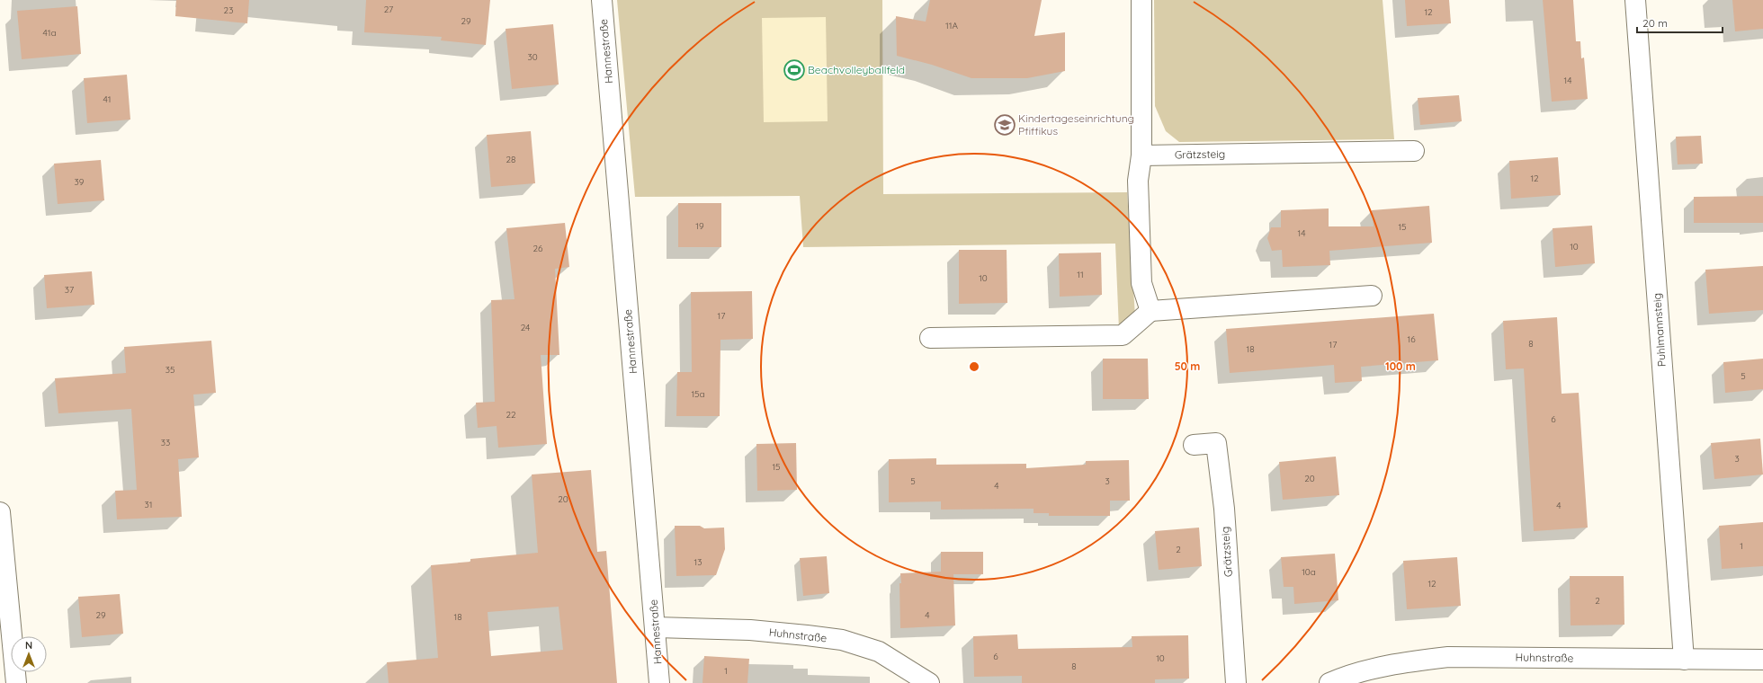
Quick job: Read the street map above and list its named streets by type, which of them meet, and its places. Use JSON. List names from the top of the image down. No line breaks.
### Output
{"streets":{"street":["Hannestraße","Grätzsteig","Puhlmannsteig","Huhnstraße"]},"crossings":[["Hannestraße","Huhnstraße"],["Puhlmannsteig","Huhnstraße"]],"places":{"sports":["Beachvolleyballfeld"],"school or university":["Kindertageseinrichtung Pfiffikus"]},"house_numbers":["27","23","12","29","11A","41a","30","14","41","28","12","39","19","15","14","10","26","11","10","37","17","24","16","8","17","18","35","5","15a","22","6","33","3","15","20","5","3","4","20","31","4","1","2","13","10a","12","2","29","4","18","6","10","8","1"],"scale_bar":"20 m","north":"top","rings":["50 m","100 m"]}
